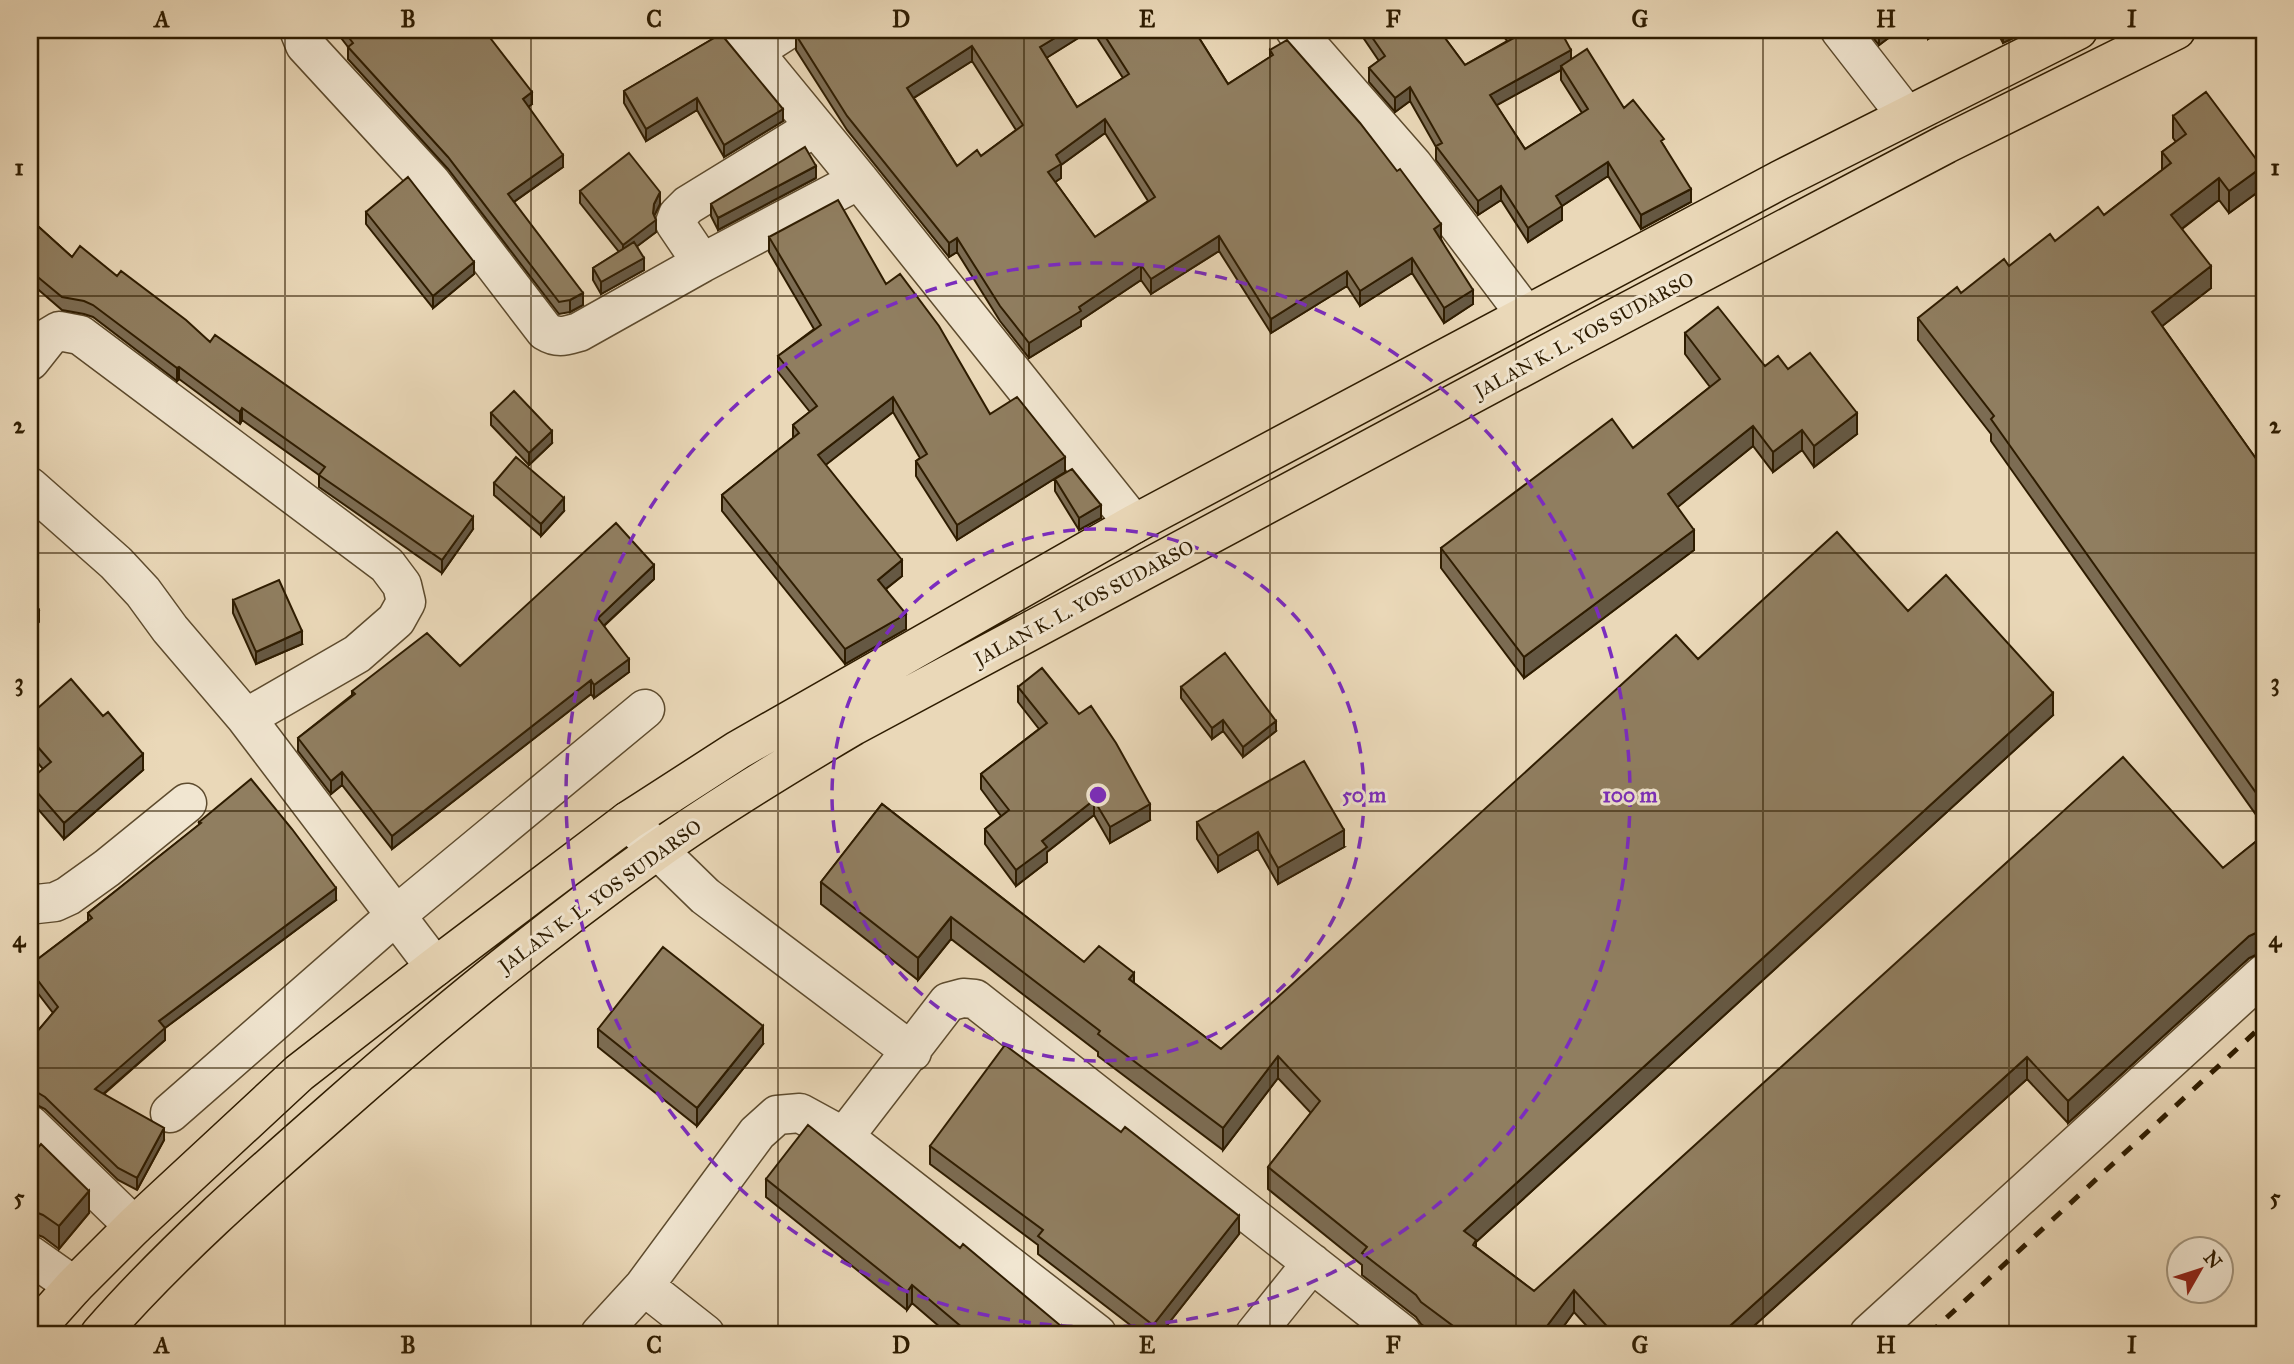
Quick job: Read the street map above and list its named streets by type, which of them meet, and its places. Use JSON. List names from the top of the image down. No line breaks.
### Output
{"streets":{"highway":["JALAN K. L. YOS SUDARSO"]},"north":"top right","grid":{"columns":["A","B","C","D","E","F","G","H","I"],"rows":["1","2","3","4","5"]},"rings":["50 m","100 m"]}
